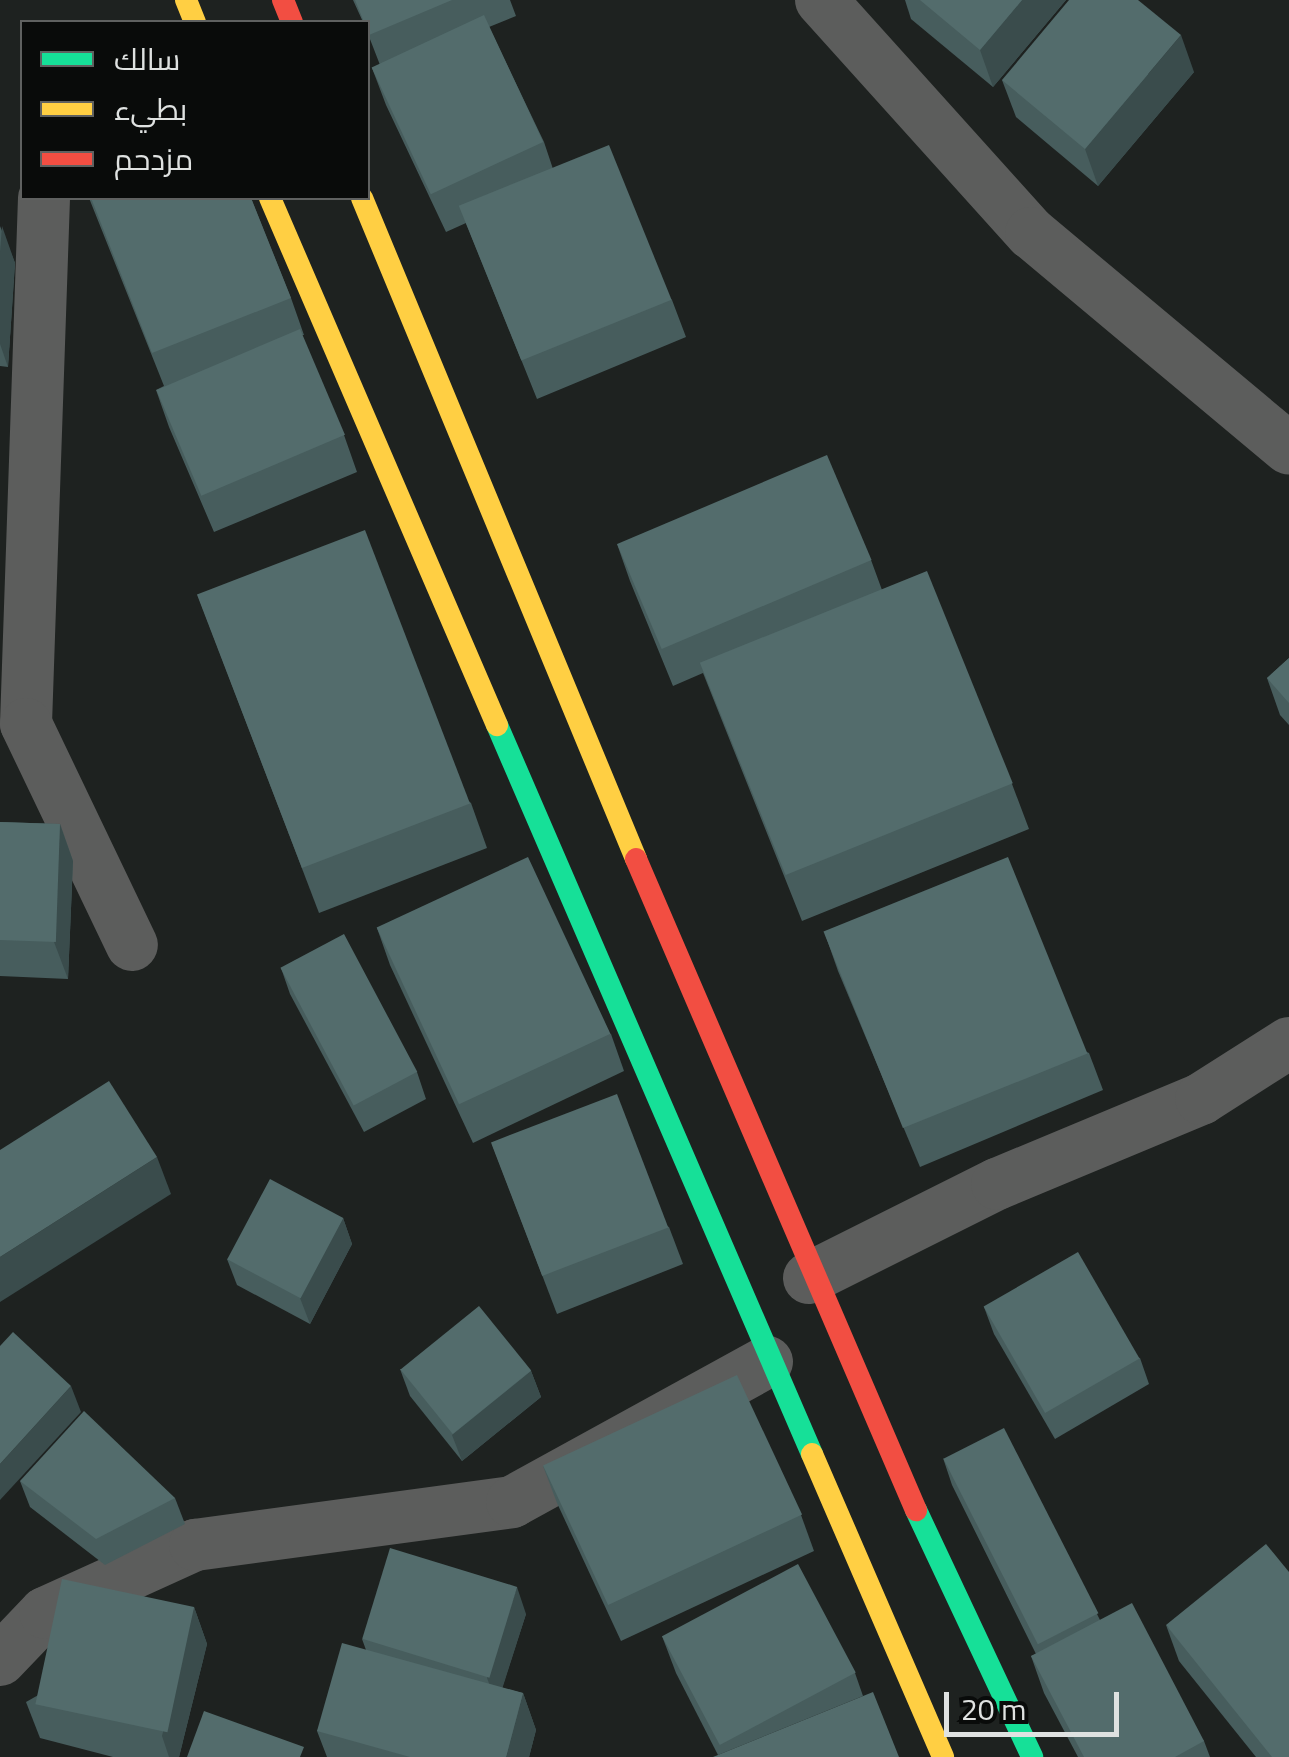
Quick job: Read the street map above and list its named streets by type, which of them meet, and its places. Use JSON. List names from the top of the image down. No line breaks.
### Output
{"legend":["سالك","بطيء","مزدحم"],"scale_bar":"20 m"}
